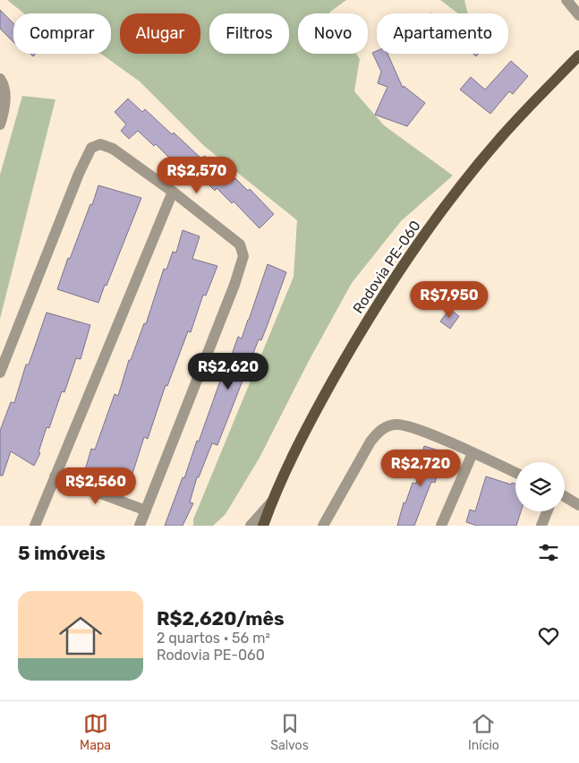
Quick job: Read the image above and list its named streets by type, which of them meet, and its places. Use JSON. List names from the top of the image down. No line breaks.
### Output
{"streets":{"main road":["Rodovia PE-060"]},"page":{"chip":["Comprar","Alugar","Filtros","Novo","Apartamento"],"price":["R$2,570","R$7,950","R$2,620","R$2,720","R$2,560"],"heading":"5 imóveis","list":[{"name":"R$2,620/mês","note":"2 quartos · 56 m² · Rodovia PE-060"}],"tabs":["Mapa","Salvos","Início"]}}
